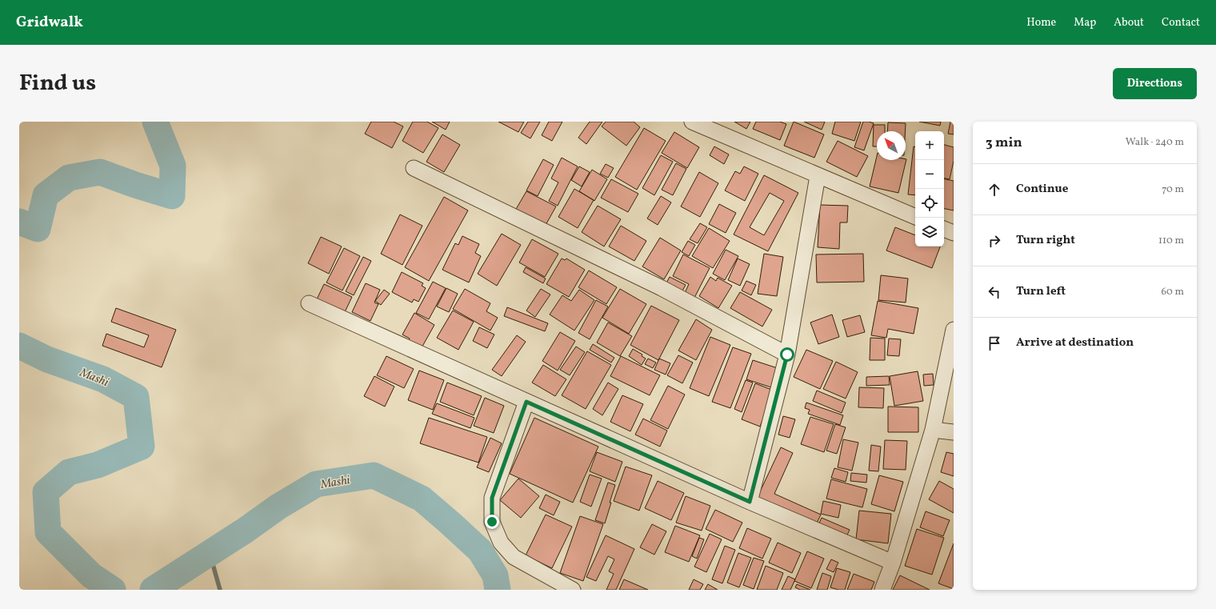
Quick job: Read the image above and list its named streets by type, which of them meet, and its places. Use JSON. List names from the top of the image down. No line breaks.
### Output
{"water":["Mashi"],"north":"top left","page":{"header":"Gridwalk","nav":["Home","Map","About","Contact"],"title":"Find us","buttons":"Directions","heading":["3 min","Walk · 240 m"],"map_buttons":["+","−"],"list":[["Continue","70 m"],["Turn right","110 m"],["Turn left","60 m"],"Arrive at destination"]}}
